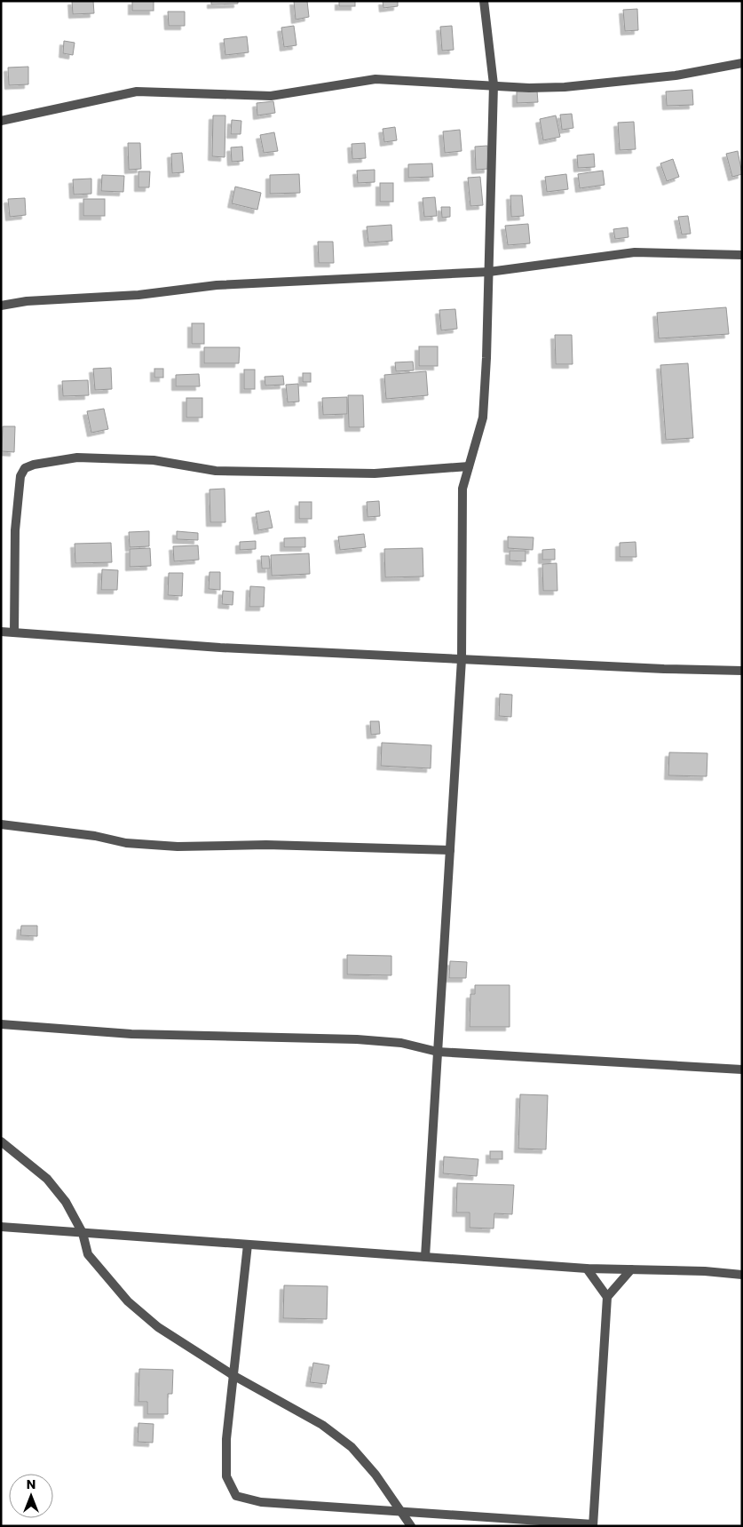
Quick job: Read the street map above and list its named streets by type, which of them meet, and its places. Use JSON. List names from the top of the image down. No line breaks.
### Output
{"north":"top"}
